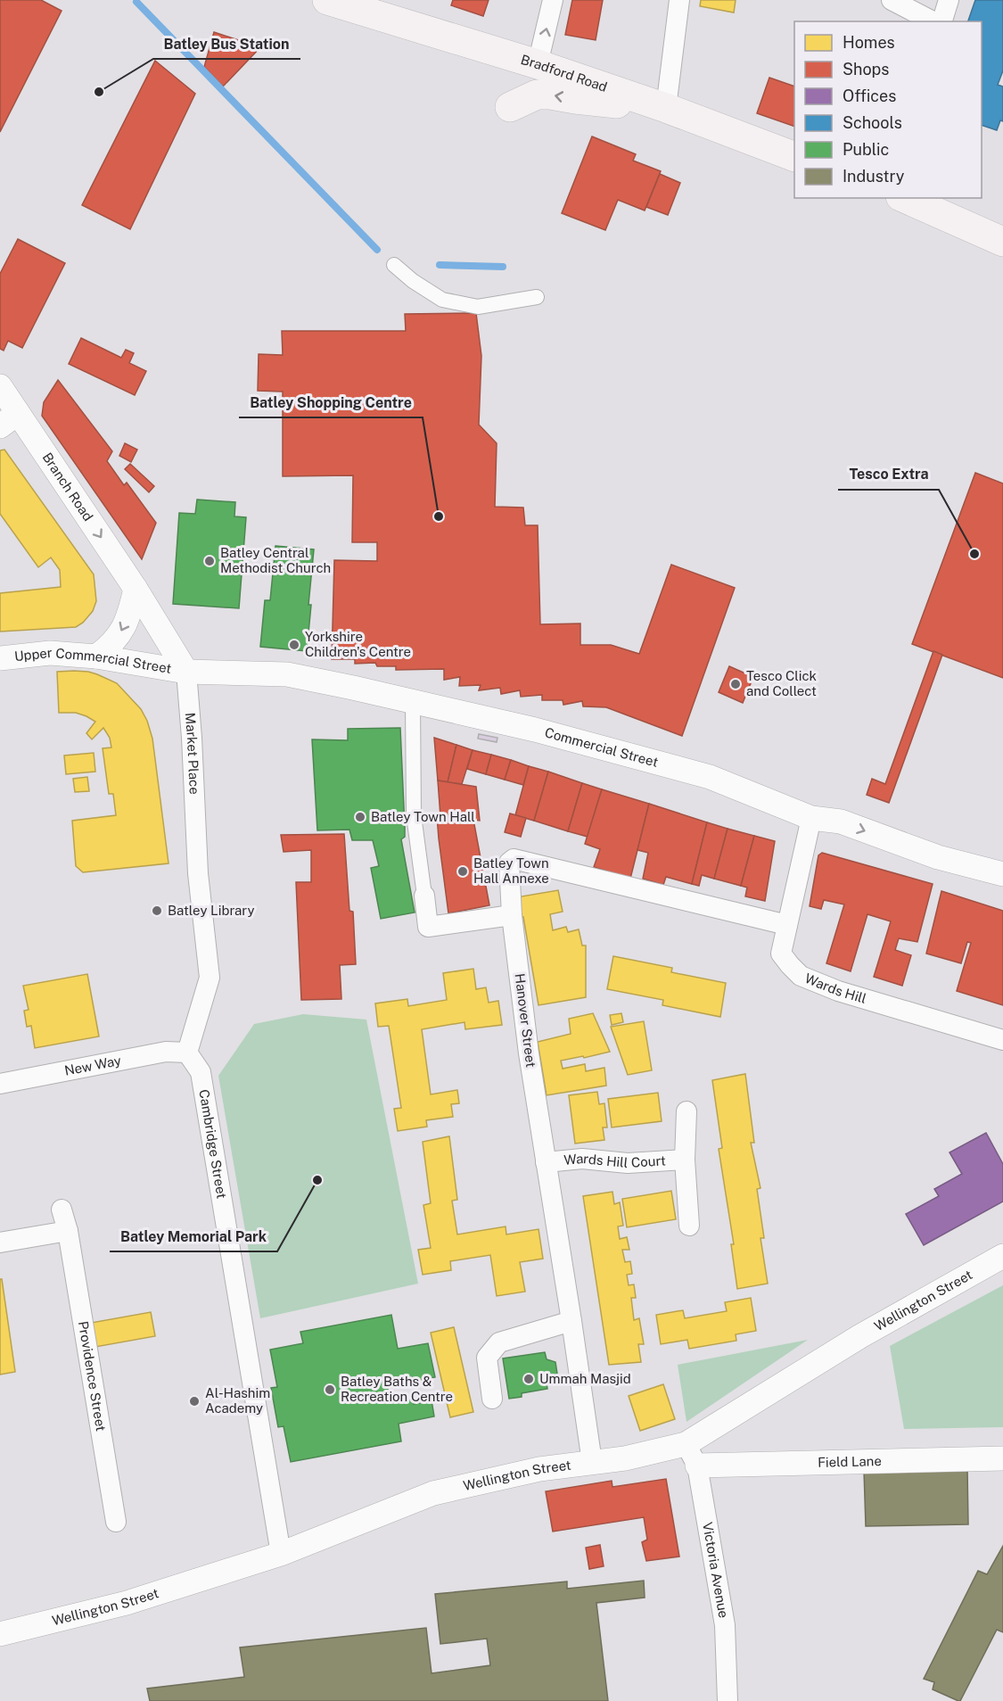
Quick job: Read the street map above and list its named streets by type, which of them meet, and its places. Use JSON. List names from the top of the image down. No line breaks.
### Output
{"streets":{"main road":["Bradford Road"],"street":["Branch Road","Upper Commercial Street","Commercial Street","Market Place","Wards Hill","Hanover Street","New Way","Cambridge Street","Wards Hill Court","Wellington Street","Providence Street","Field Lane","Victoria Avenue"]},"crossings":[["Branch Road","Upper Commercial Street"],["Branch Road","Commercial Street"],["Branch Road","Market Place"],["Upper Commercial Street","Commercial Street"],["Upper Commercial Street","Market Place"],["Commercial Street","Market Place"],["Commercial Street","Wards Hill"],["Market Place","New Way"],["Market Place","Cambridge Street"],["Wards Hill","Hanover Street"],["Hanover Street","Wards Hill Court"],["Hanover Street","Wellington Street"],["New Way","Cambridge Street"],["Cambridge Street","Wellington Street"],["Wellington Street","Victoria Avenue"],["Field Lane","Victoria Avenue"]],"one_way":["Branch Road"],"places":["Batley Bus Station","Batley Shopping Centre","Tesco Extra","Batley Central Methodist Church","Yorkshire Children's Centre","Tesco Click and Collect","Batley Town Hall","Batley Town Hall Annexe","Batley Library","Batley Memorial Park","Ummah Masjid","Batley Baths & Recreation Centre","Al-Hashim Academy"],"legend":["Homes","Shops","Offices","Schools","Public","Industry"]}
